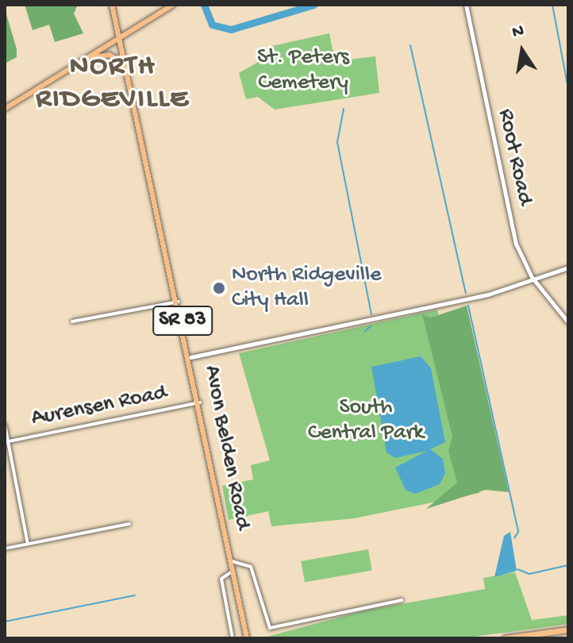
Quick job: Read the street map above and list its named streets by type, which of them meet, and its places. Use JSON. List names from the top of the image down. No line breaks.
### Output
{"streets":{"main road":["SR 83","Avon Belden Road"],"street":["Root Road","Aurensen Road"]},"crossings":[["Aurensen Road","Avon Belden Road"]],"districts":["NORTH RIDGEVILLE"],"parks":["St. Peters Cemetery","South Central Park"],"places":["North Ridgeville City Hall"],"north":"top"}
